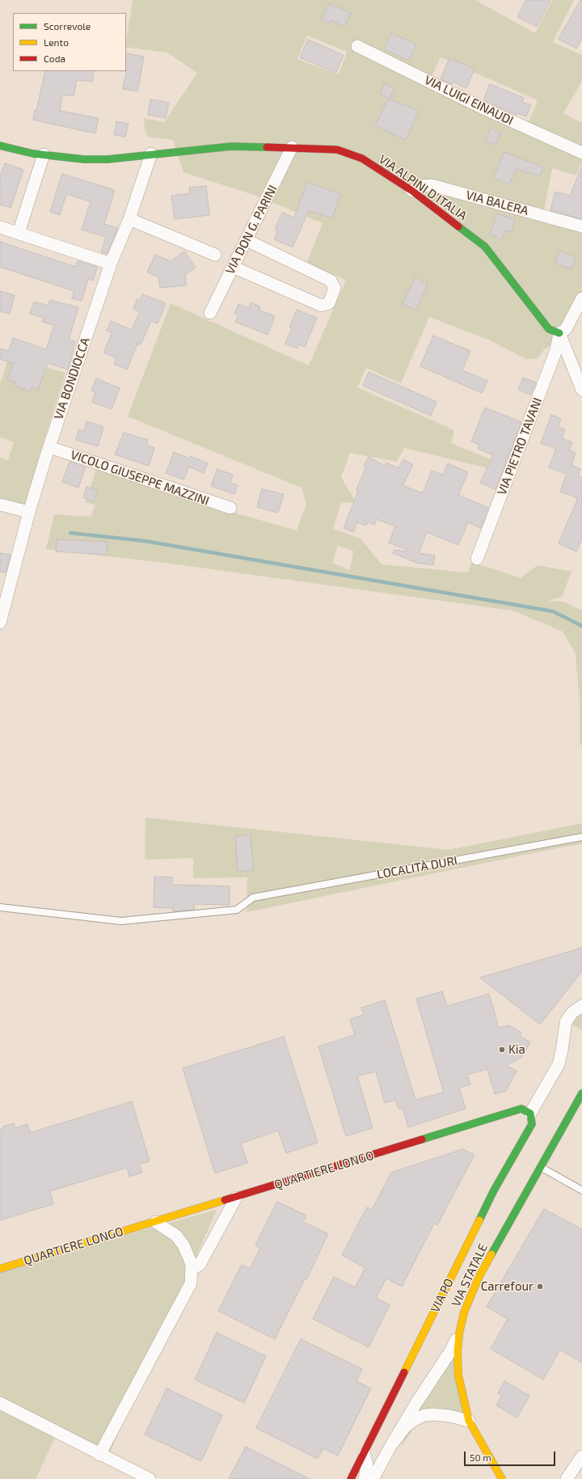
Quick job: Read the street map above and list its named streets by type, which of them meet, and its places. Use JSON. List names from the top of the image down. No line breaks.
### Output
{"streets":{"street":["VIA LUIGI EINAUDI","VIA ALPINI D'ITALIA","VIA BALERA","VIA DON G. PARINI","VIA BONDIOCCA","VIA PIETRO TAVANI","VICOLO GIUSEPPE MAZZINI","QUARTIERE LONGO","VIA STATALE","VIA PO"],"lane":["LOCALITÀ DURI"]},"crossings":[["VIA ALPINI D'ITALIA","VIA BALERA"],["VIA ALPINI D'ITALIA","VIA DON G. PARINI"],["VIA ALPINI D'ITALIA","VIA BONDIOCCA"],["VIA ALPINI D'ITALIA","VIA PIETRO TAVANI"],["VIA BONDIOCCA","VICOLO GIUSEPPE MAZZINI"],["QUARTIERE LONGO","VIA PO"]],"places":["Kia","Carrefour"],"legend":["Scorrevole","Lento","Coda"],"scale_bar":"50 m"}
